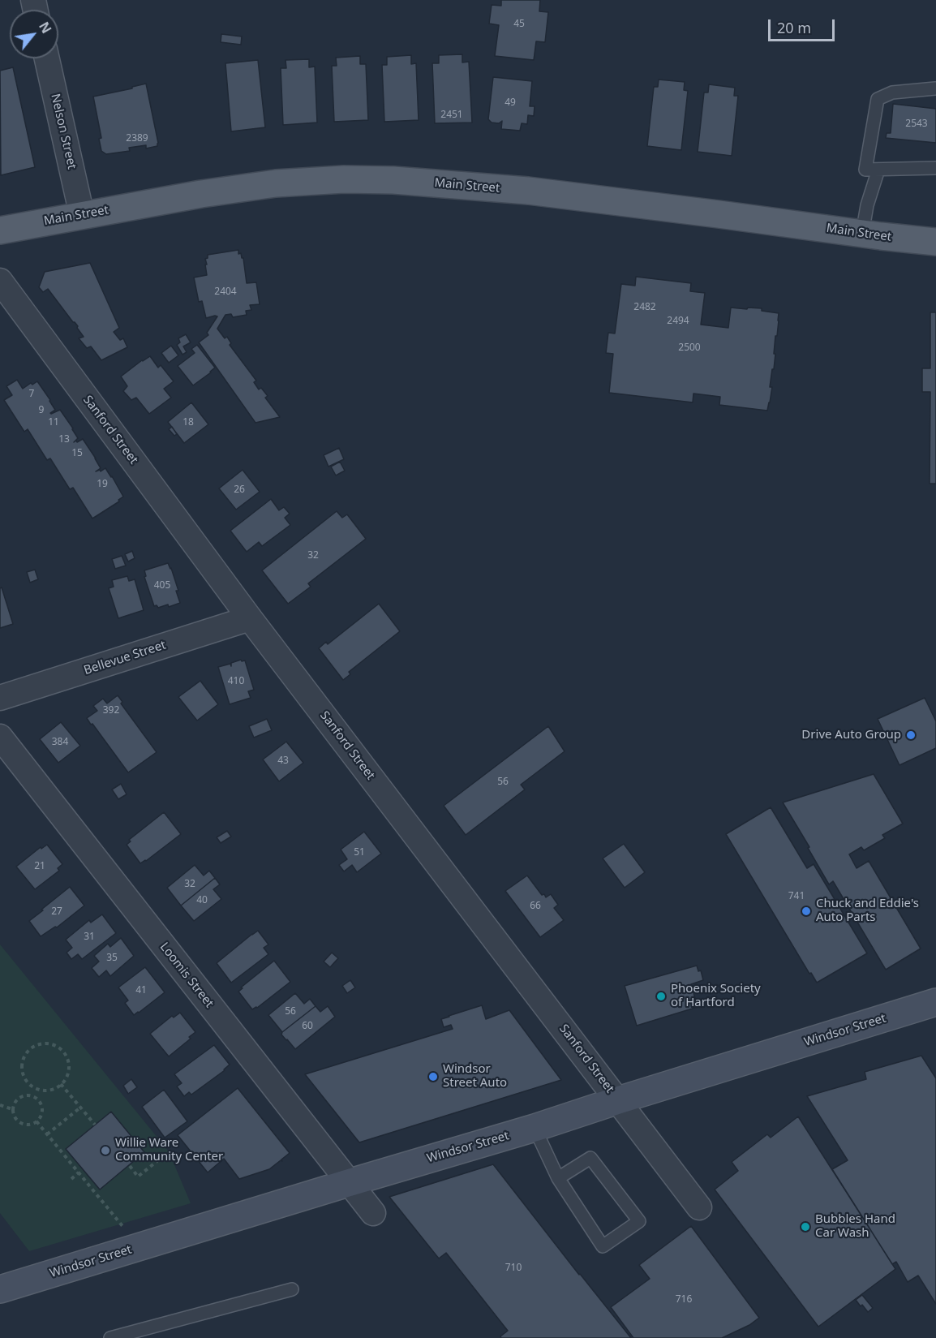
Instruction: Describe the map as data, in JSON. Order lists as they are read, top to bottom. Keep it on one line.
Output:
{"streets":{"main road":["Main Street","Windsor Street"],"street":["Nelson Street","Sanford Street","Bellevue Street","Loomis Street"]},"crossings":[["Nelson Street","Main Street"],["Sanford Street","Bellevue Street"],["Sanford Street","Windsor Street"],["Loomis Street","Windsor Street"]],"places":["Drive Auto Group","Chuck and Eddie's Auto Parts","Phoenix Society of Hartford","Windsor Street Auto","Willie Ware Community Center","Bubbles Hand Car Wash"],"house_numbers":["45","49","2451","2543","2389","2404","2482","2494","2500","7","9","11","18","13","15","19","26","32","405","410","392","384","43","56","51","21","32","741","40","66","27","31","35","41","56","60","710","716"],"scale_bar":"20 m","north":"top right"}
